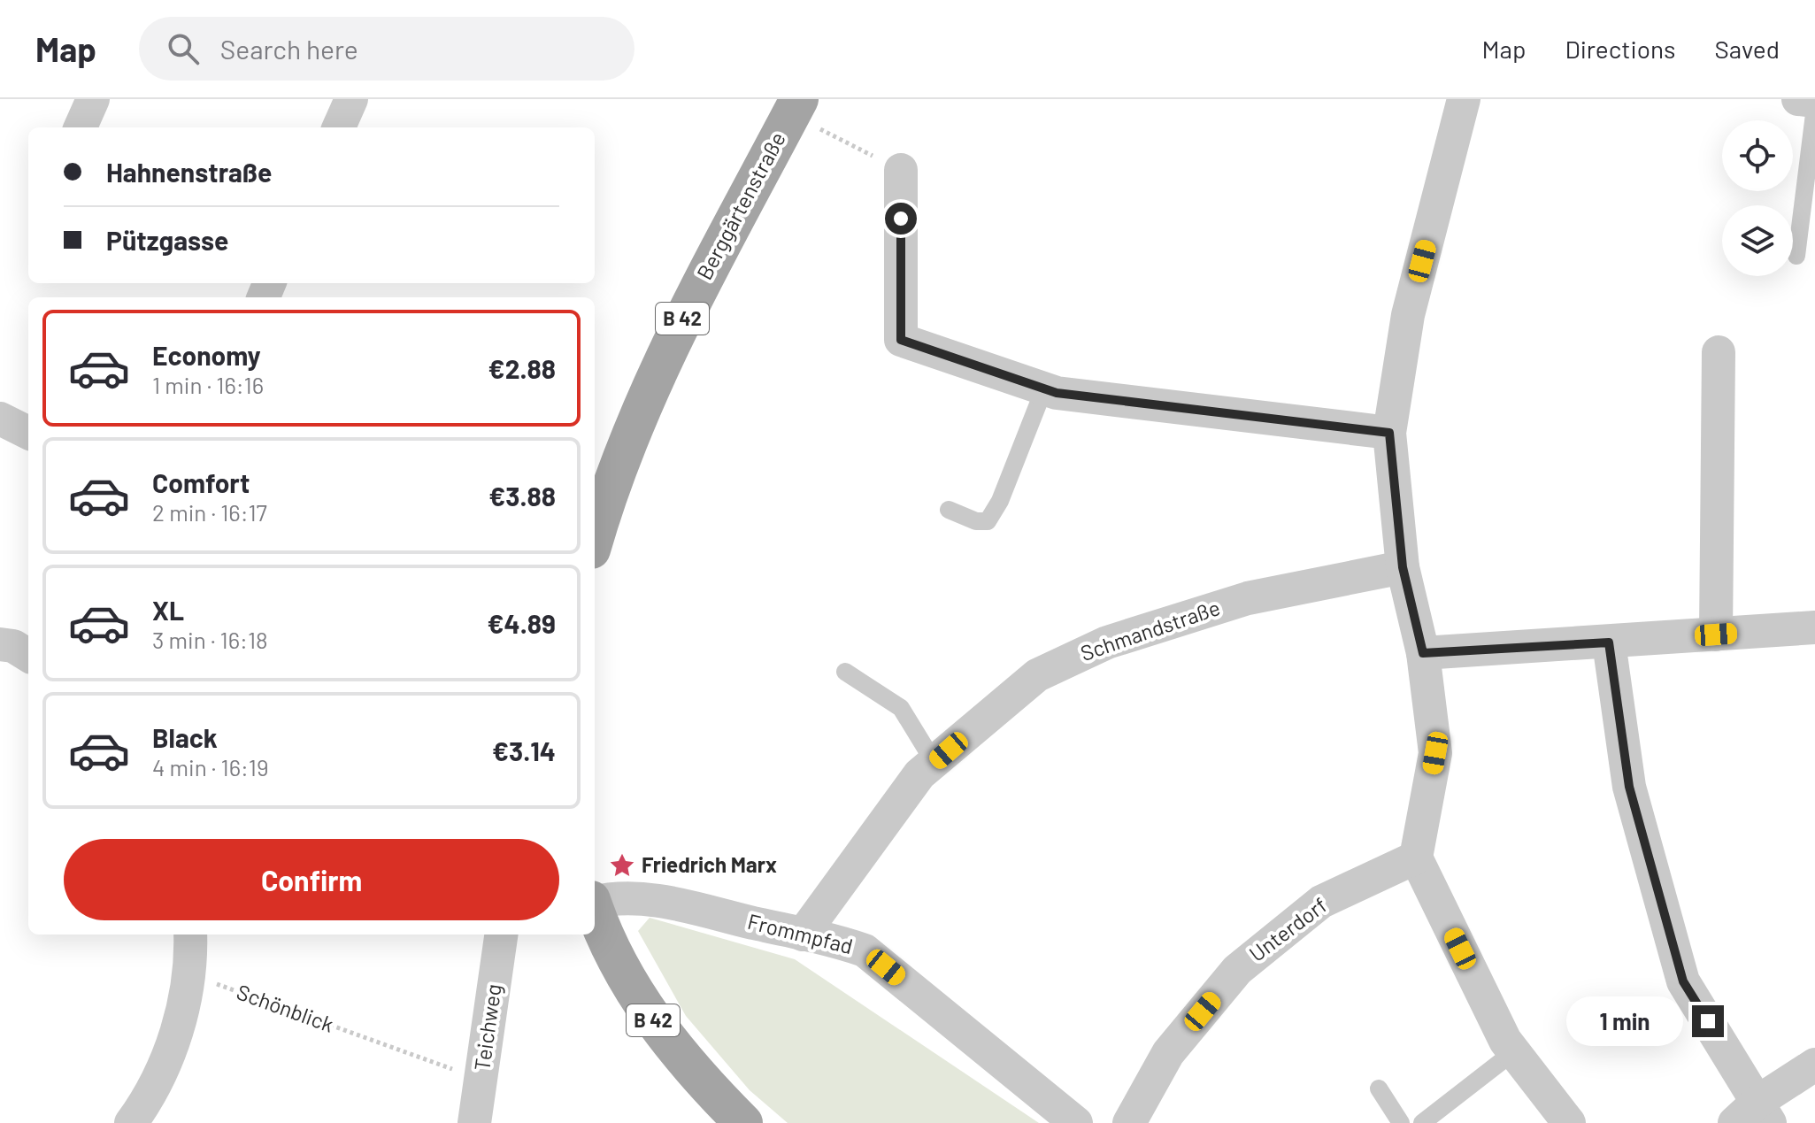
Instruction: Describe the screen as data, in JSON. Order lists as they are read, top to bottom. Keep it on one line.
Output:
{"streets":{"main road":["Berggärtenstraße","B 42"],"street":["Schmandstraße","Unterdorf","Frommpfad","Teichweg"],"path":["Schönblick"]},"crossings":[["Schmandstraße","Frommpfad"]],"places":{"place":["Friedrich Marx"]},"page":{"header":"Map","search":"Search here","nav":["Map","Directions","Saved"],"banner":["Hahnenstraße","Pützgasse"],"list":[{"name":"Economy","note":"1 min · 16:16","value":"€2.88"},{"name":"Comfort","note":"2 min · 16:17","value":"€3.88"},{"name":"XL","note":"3 min · 16:18","value":"€4.89"},{"name":"Black","note":"4 min · 16:19","value":"€3.14"}],"buttons":"Confirm","bubble":"1 min"}}
